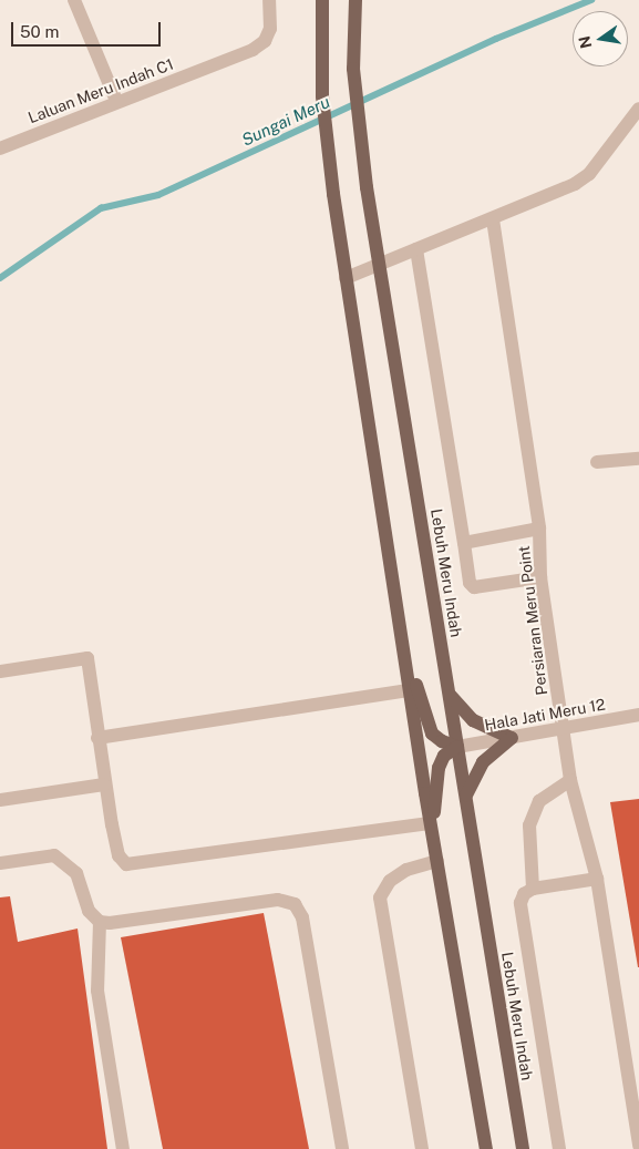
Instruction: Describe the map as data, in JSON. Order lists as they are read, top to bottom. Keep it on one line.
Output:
{"streets":{"main road":["Lebuh Meru Indah"],"street":["Laluan Meru Indah C1","Persiaran Meru Point","Hala Jati Meru 12"]},"crossings":[["Lebuh Meru Indah","Hala Jati Meru 12"],["Persiaran Meru Point","Hala Jati Meru 12"]],"water":["Sungai Meru"],"scale_bar":"50 m","north":"left"}
